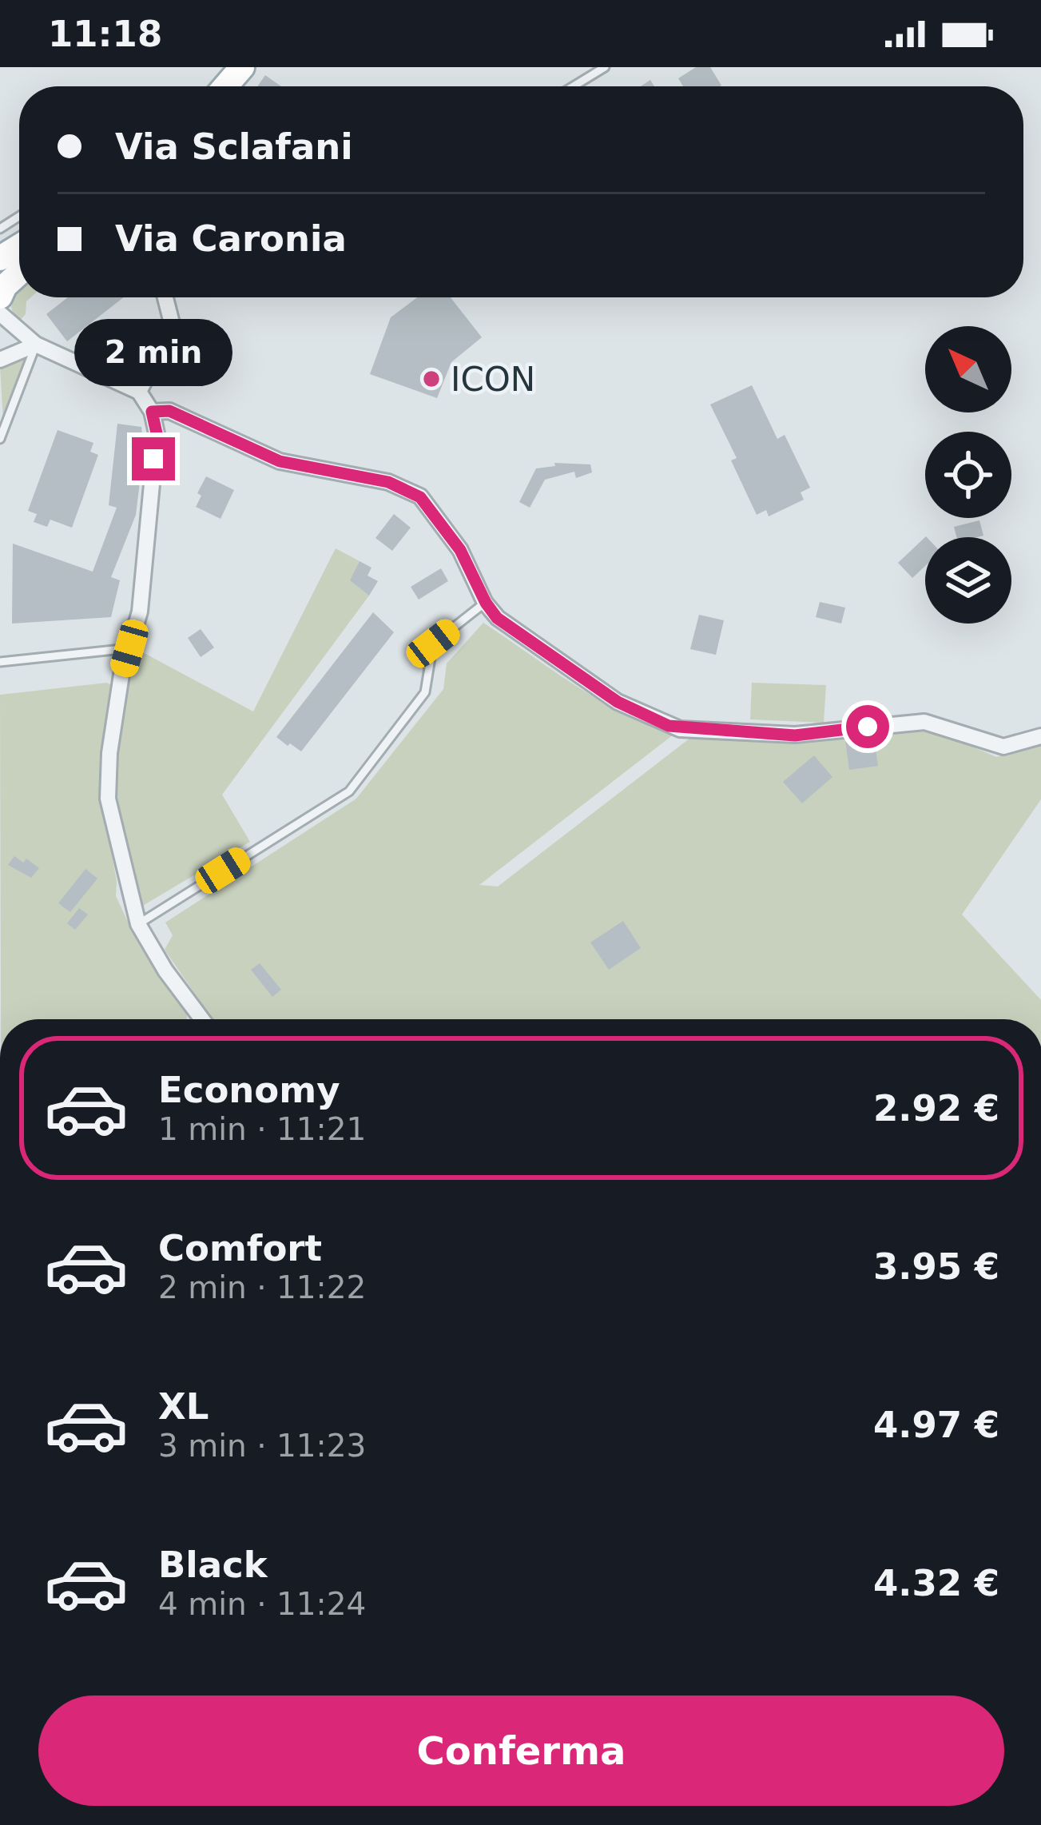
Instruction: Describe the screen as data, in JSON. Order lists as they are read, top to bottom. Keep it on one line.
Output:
{"places":["ICON"],"north":"top left","page":{"status":"11:18","banner":["Via Sclafani","Via Caronia"],"bubble":"2 min","list":[{"name":"Economy","note":"1 min · 11:21","value":"2.92 €"},{"name":"Comfort","note":"2 min · 11:22","value":"3.95 €"},{"name":"XL","note":"3 min · 11:23","value":"4.97 €"},{"name":"Black","note":"4 min · 11:24","value":"4.32 €"}],"buttons":"Conferma"}}
